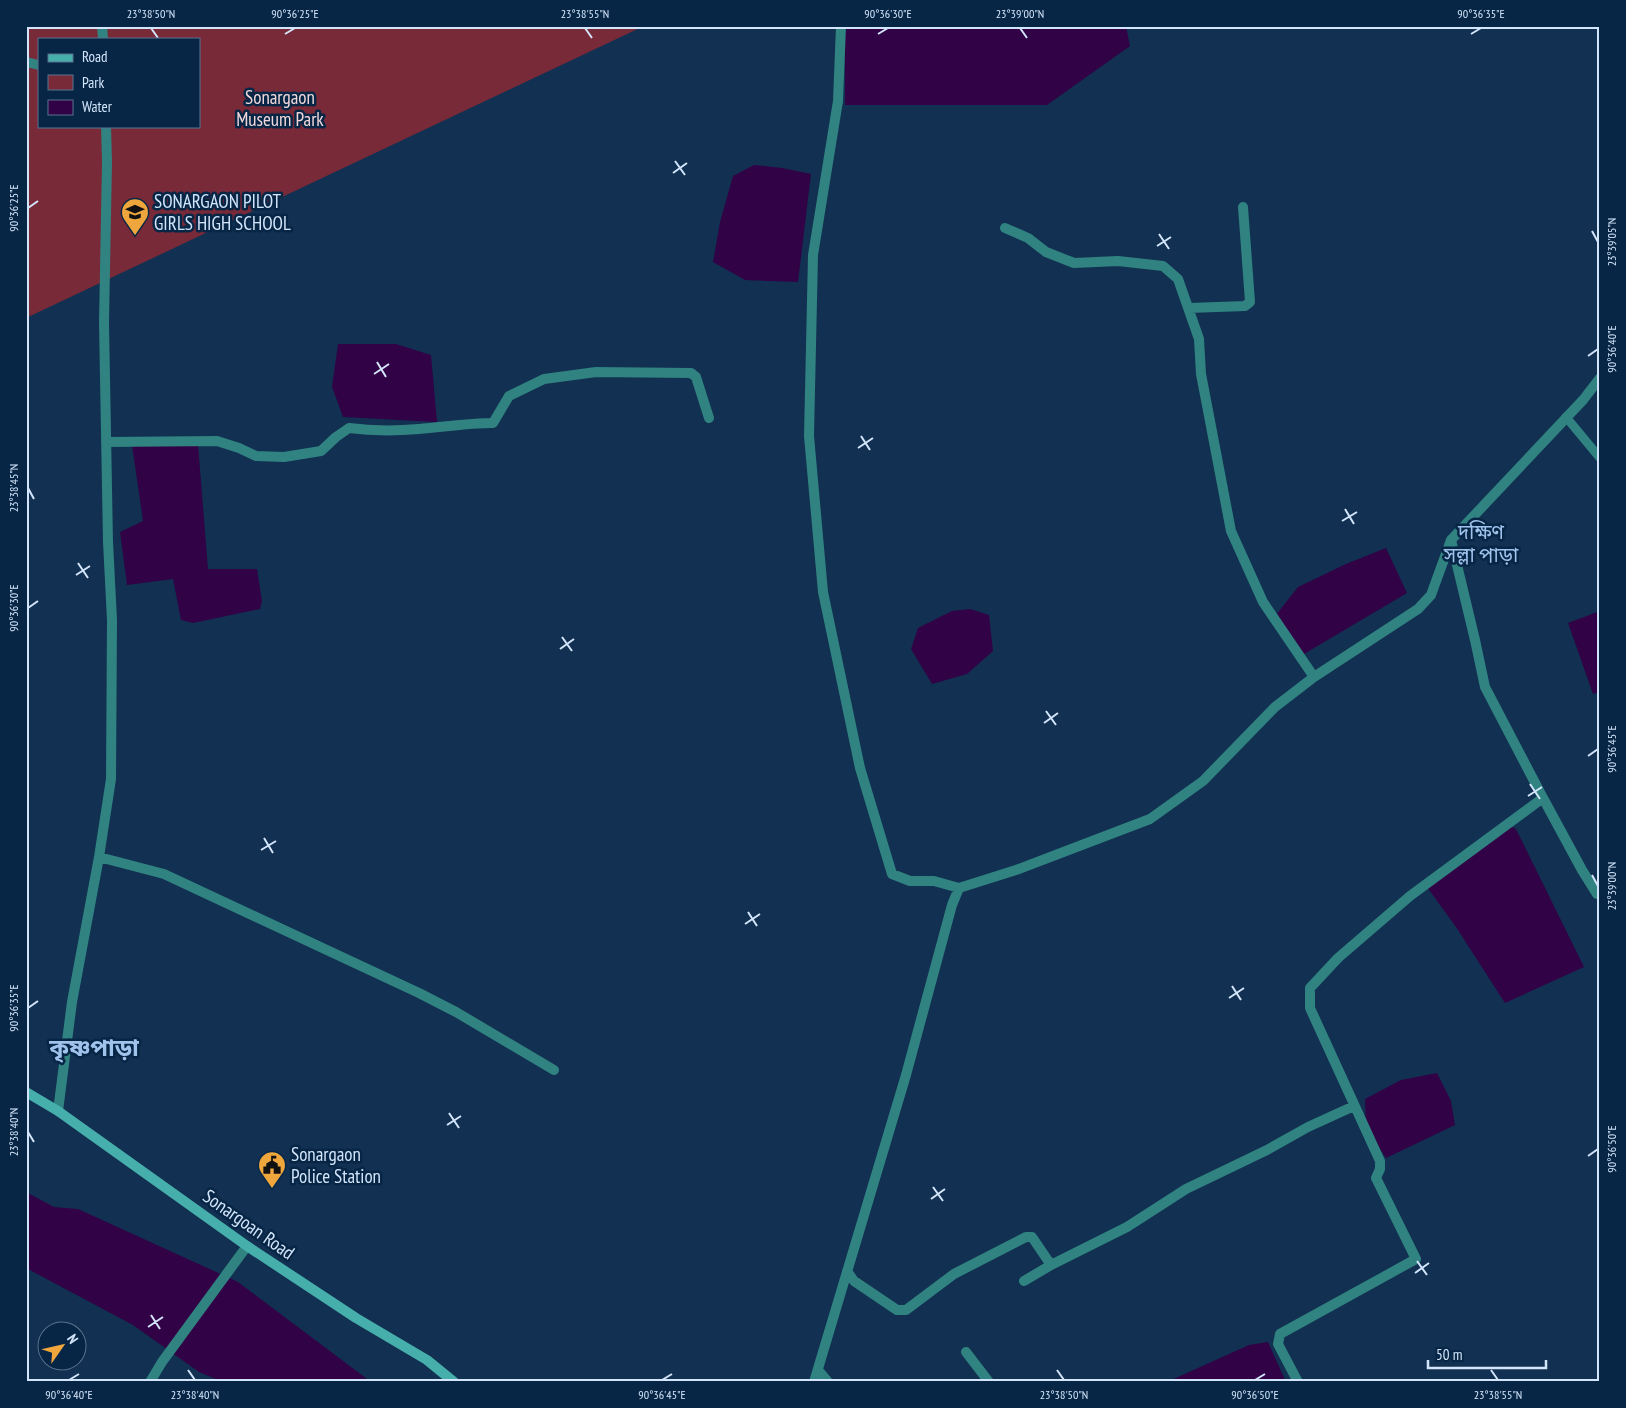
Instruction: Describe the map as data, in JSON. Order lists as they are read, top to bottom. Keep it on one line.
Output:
{"streets":{"main road":["Sonargoan Road"]},"districts":["দক্ষিণ সল্লা পাড়া","কৃষ্ণপাড়া"],"parks":["Sonargaon Museum Park"],"places":{"school or university":["SONARGAON PILOT GIRLS HIGH SCHOOL"],"public building":["Sonargaon Police Station"]},"legend":["Road","Park","Water"],"scale_bar":"50 m","north":"top right","coordinates":["23°38'50\"N","90°36'25\"E","23°38'55\"N","90°36'30\"E","23°39'00\"N","90°36'35\"E","23°39'05\"N","90°36'40\"E","23°38'45\"N","90°36'45\"E","23°38'40\"N","90°36'50\"E"]}
